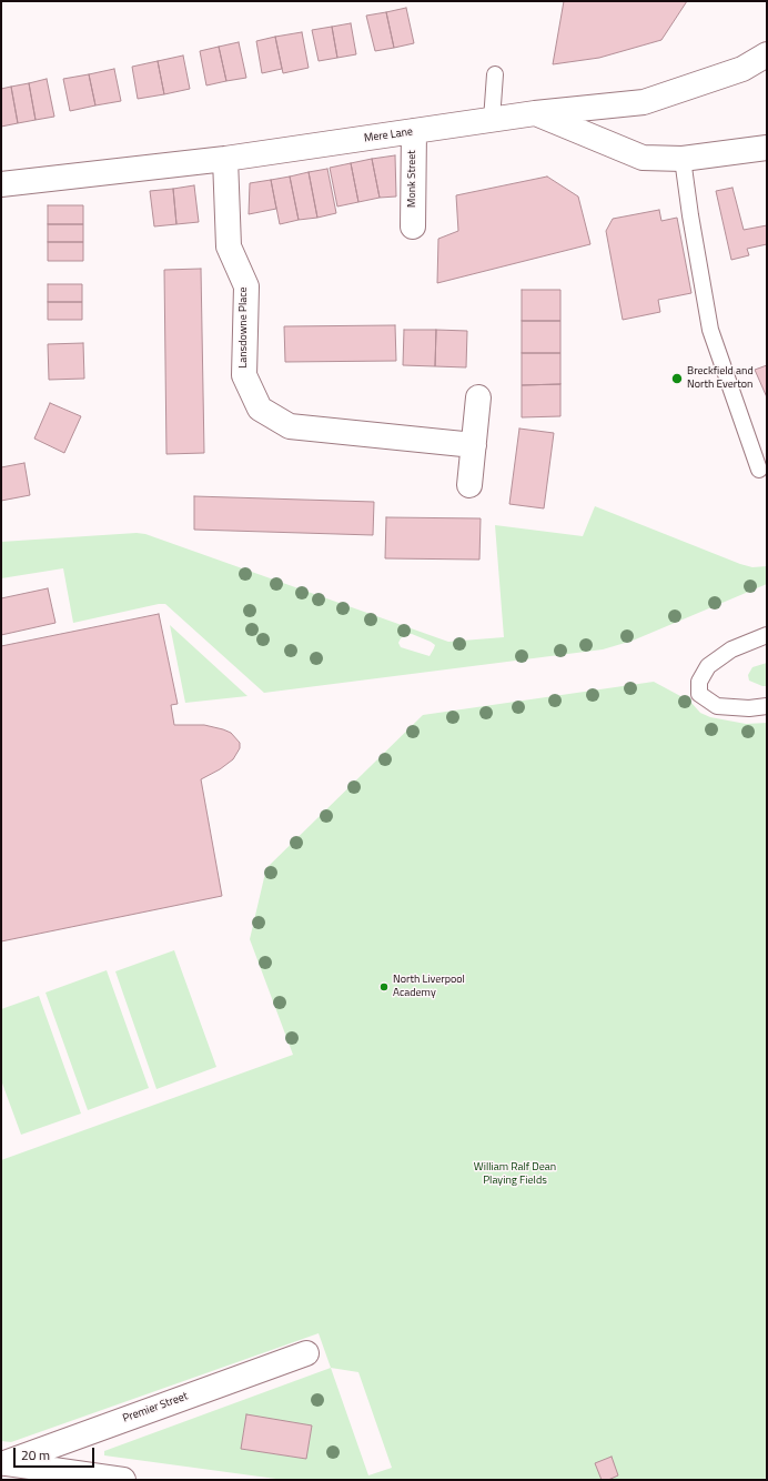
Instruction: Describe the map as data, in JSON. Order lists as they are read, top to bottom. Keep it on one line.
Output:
{"streets":{"street":["Mere Lane","Monk Street","Lansdowne Place","Premier Street"]},"crossings":[["Mere Lane","Monk Street"],["Mere Lane","Lansdowne Place"]],"parks":["William Ralf Dean Playing Fields"],"places":["Breckfield and North Everton","North Liverpool Academy"],"scale_bar":"20 m"}
